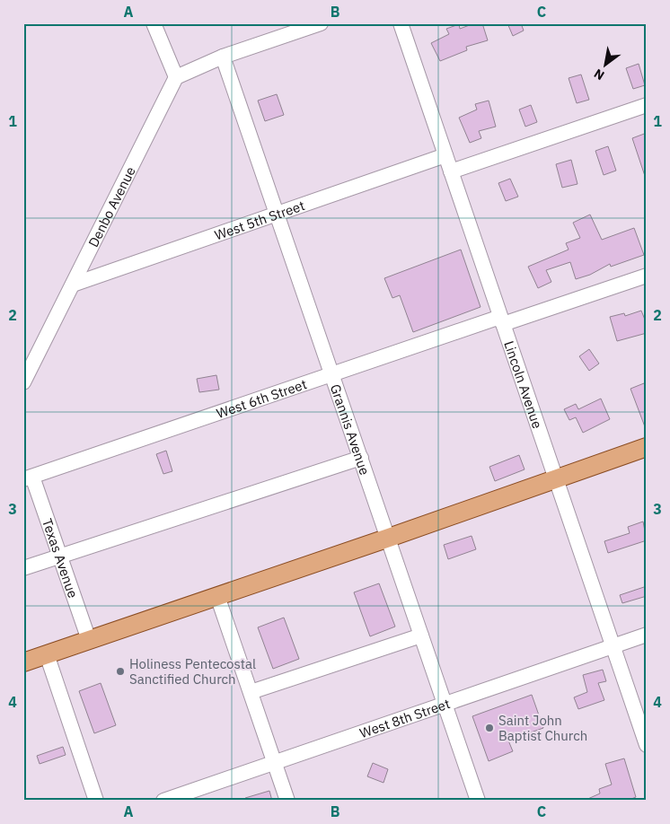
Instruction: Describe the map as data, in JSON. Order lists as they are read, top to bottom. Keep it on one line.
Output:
{"streets":{"street":["Denbo Avenue","West 5th Street","Lincoln Avenue","West 6th Street","Grannis Avenue","Texas Avenue","West 8th Street"]},"crossings":[["Denbo Avenue","West 5th Street"],["West 5th Street","Lincoln Avenue"],["West 5th Street","Grannis Avenue"],["Lincoln Avenue","West 6th Street"],["Lincoln Avenue","West 8th Street"],["West 6th Street","Grannis Avenue"],["West 6th Street","Texas Avenue"],["Grannis Avenue","West 8th Street"]],"places":["Holiness Pentecostal Sanctified Church","Saint John Baptist Church"],"north":"bottom left","grid":{"columns":["A","B","C"],"rows":["1","2","3","4"]}}
